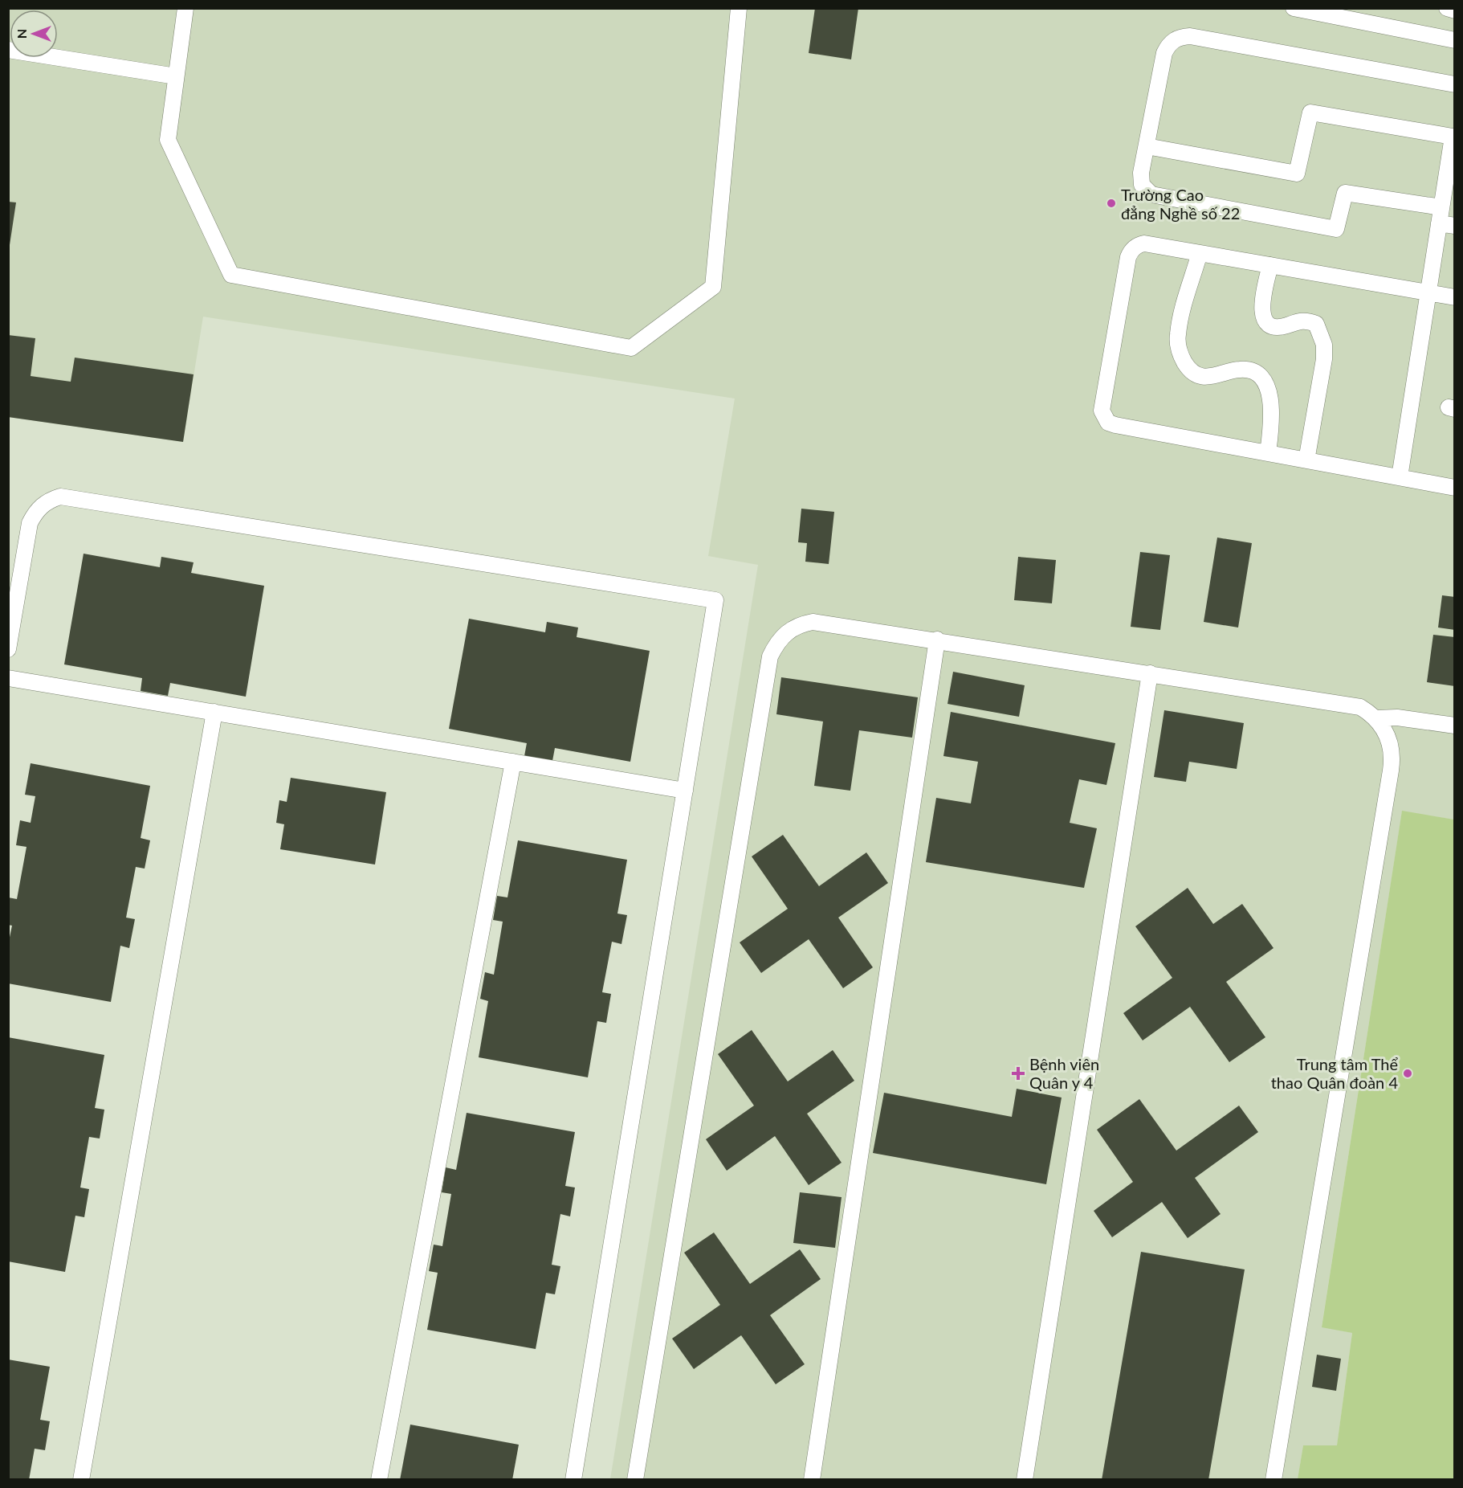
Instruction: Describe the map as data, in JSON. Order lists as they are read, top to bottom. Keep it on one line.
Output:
{"places":{"other":["Trường Cao đẳng Nghề số 22","Trung tâm Thể thao Quân đoàn 4"],"health":["Bệnh viên Quân y 4"]},"north":"left"}
